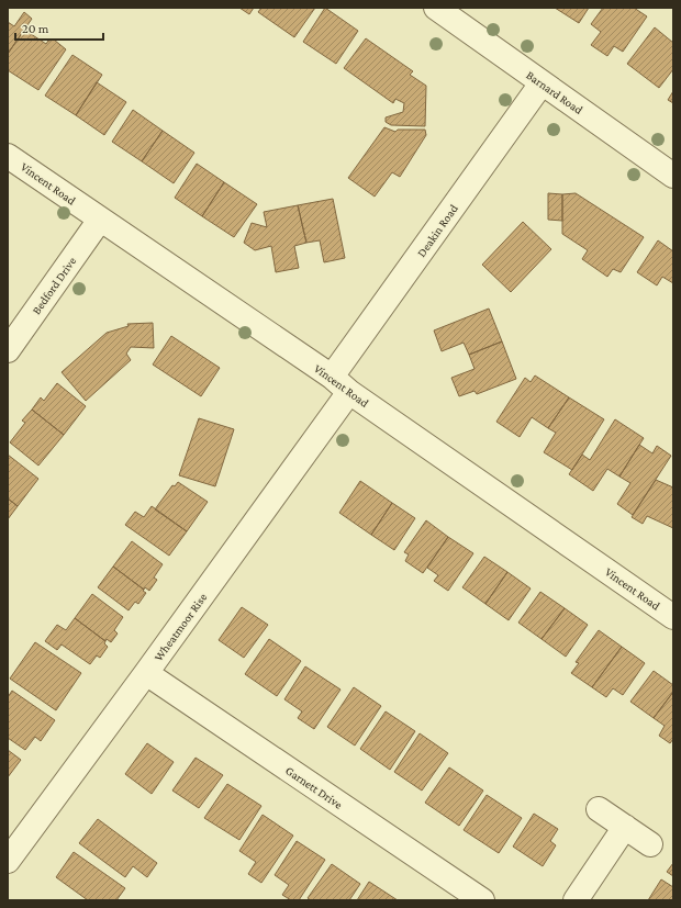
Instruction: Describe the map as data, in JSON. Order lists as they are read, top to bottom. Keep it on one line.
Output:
{"streets":{"street":["Barnard Road","Vincent Road","Deakin Road","Bedford Drive","Wheatmoor Rise","Garnett Drive"]},"crossings":[["Barnard Road","Deakin Road"],["Vincent Road","Deakin Road"],["Vincent Road","Bedford Drive"],["Vincent Road","Wheatmoor Rise"],["Deakin Road","Wheatmoor Rise"],["Wheatmoor Rise","Garnett Drive"]],"scale_bar":"20 m"}
